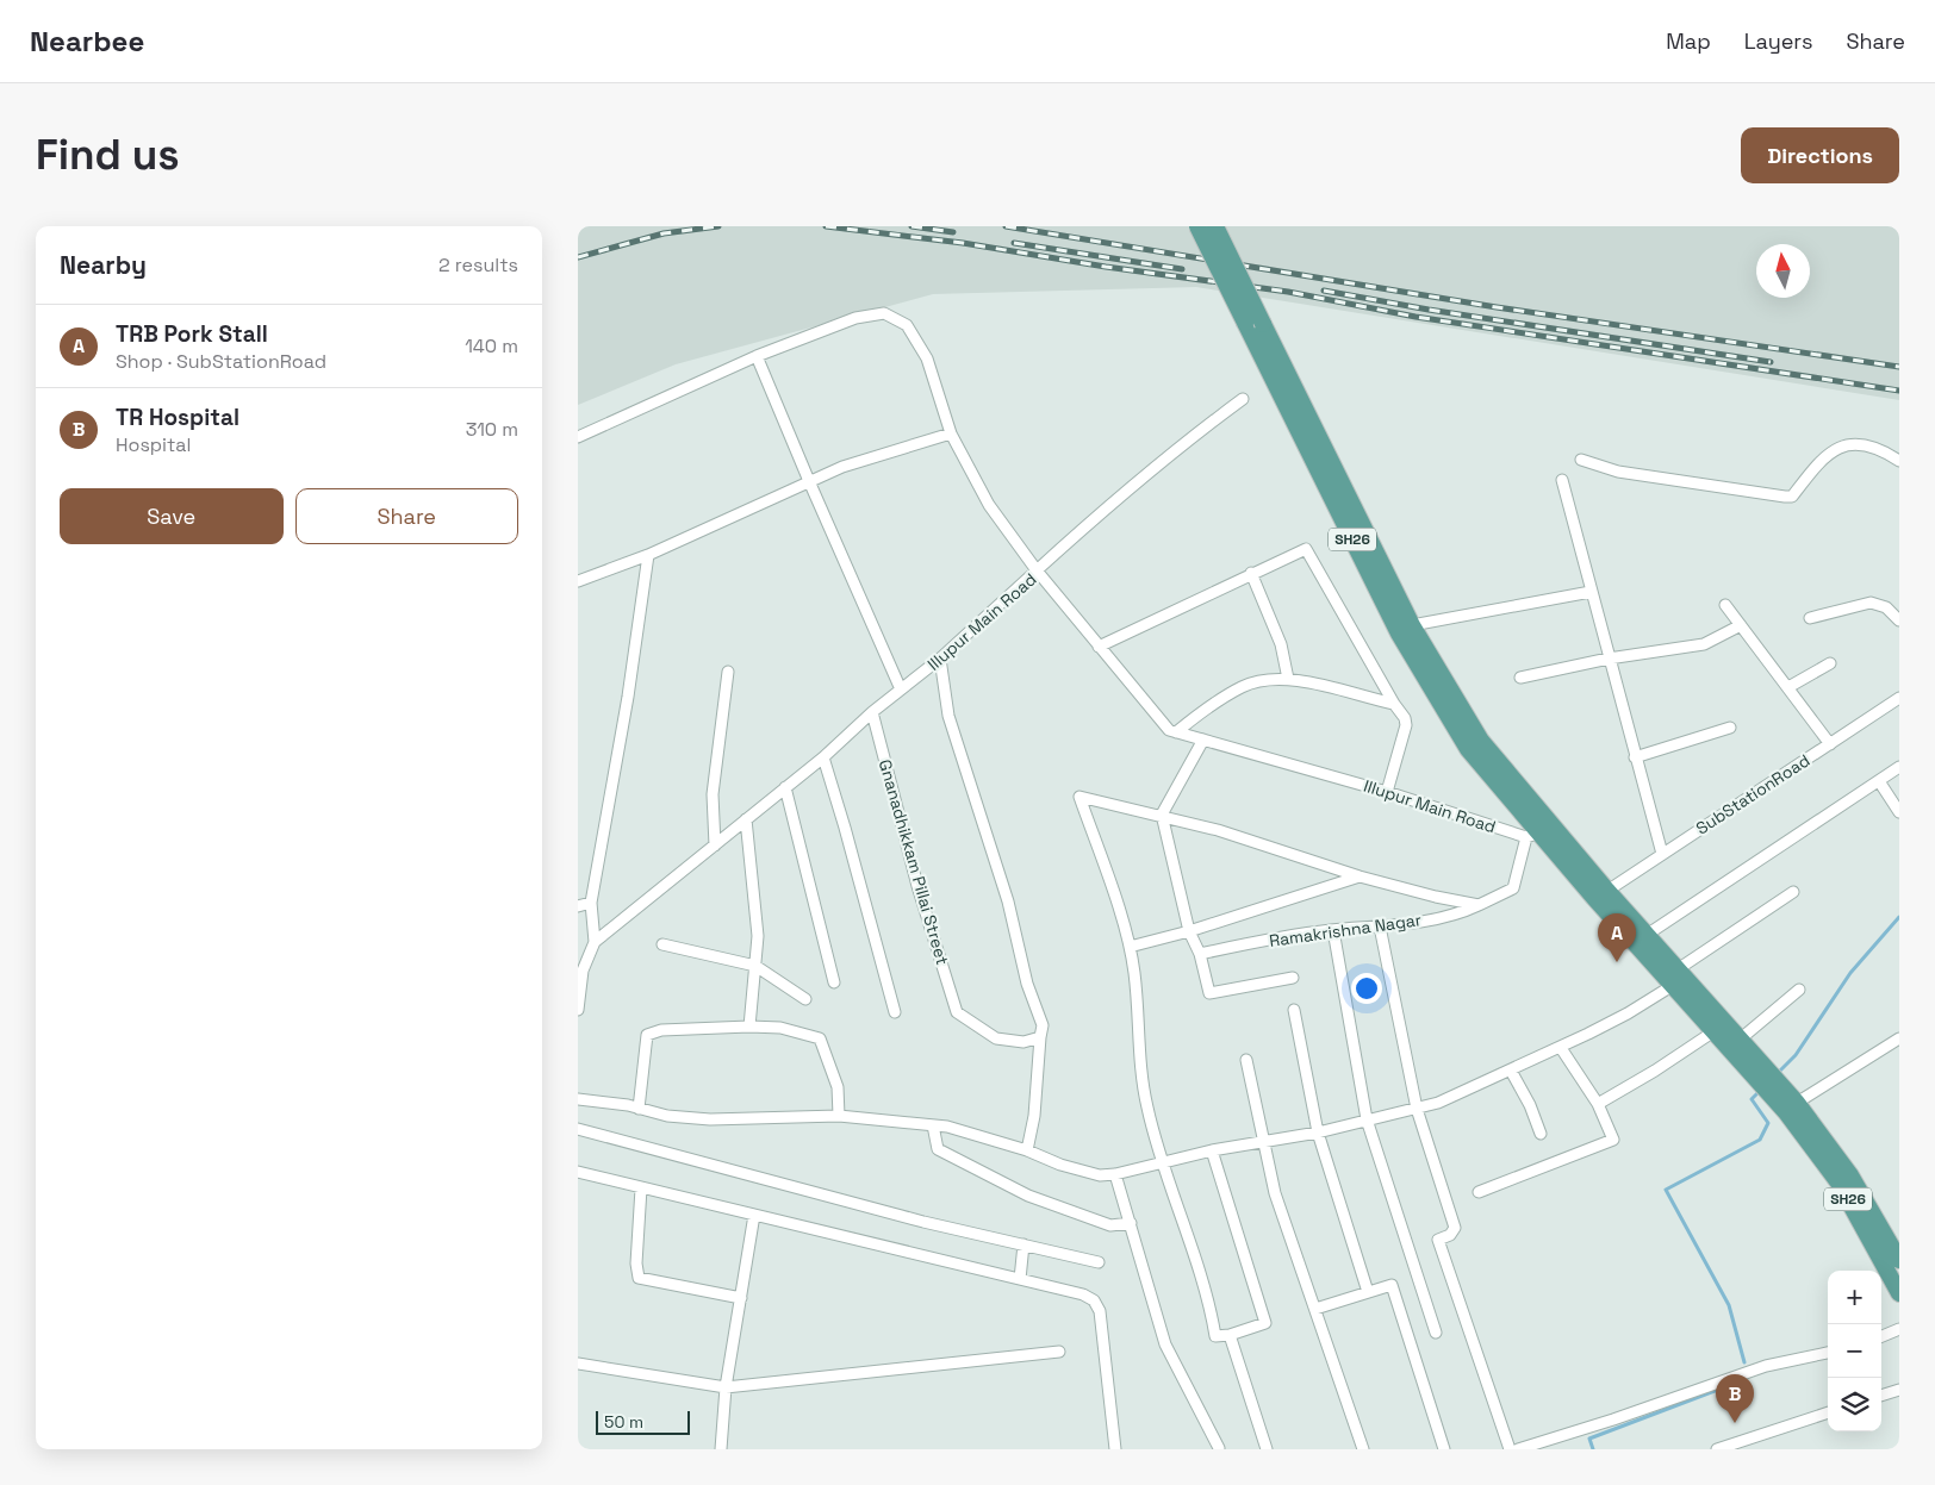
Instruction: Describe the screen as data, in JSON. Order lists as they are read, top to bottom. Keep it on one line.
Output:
{"streets":{"main road":["SH26"],"street":["Illupur Main Road","SubStationRoad","Gnanadhikkam Pillai Street","Ramakrishna Nagar"]},"crossings":[["SH26","Illupur Main Road"],["SH26","SubStationRoad"],["SH26","Ramakrishna Nagar"],["Illupur Main Road","Gnanadhikkam Pillai Street"],["Illupur Main Road","Ramakrishna Nagar"]],"scale_bar":"50 m","north":"top","page":{"header":"Nearbee","nav":["Map","Layers","Share"],"buttons":["Directions",["Save","Share"]],"title":"Find us","heading":["Nearby","2 results"],"list":[{"mark":"A","name":"TRB Pork Stall","note":"Shop · SubStationRoad","value":"140 m"},{"mark":"B","name":"TR Hospital","note":"Hospital","value":"310 m"}],"pins":["A","B"],"map_buttons":["+","−"],"scale":"50 m"}}
